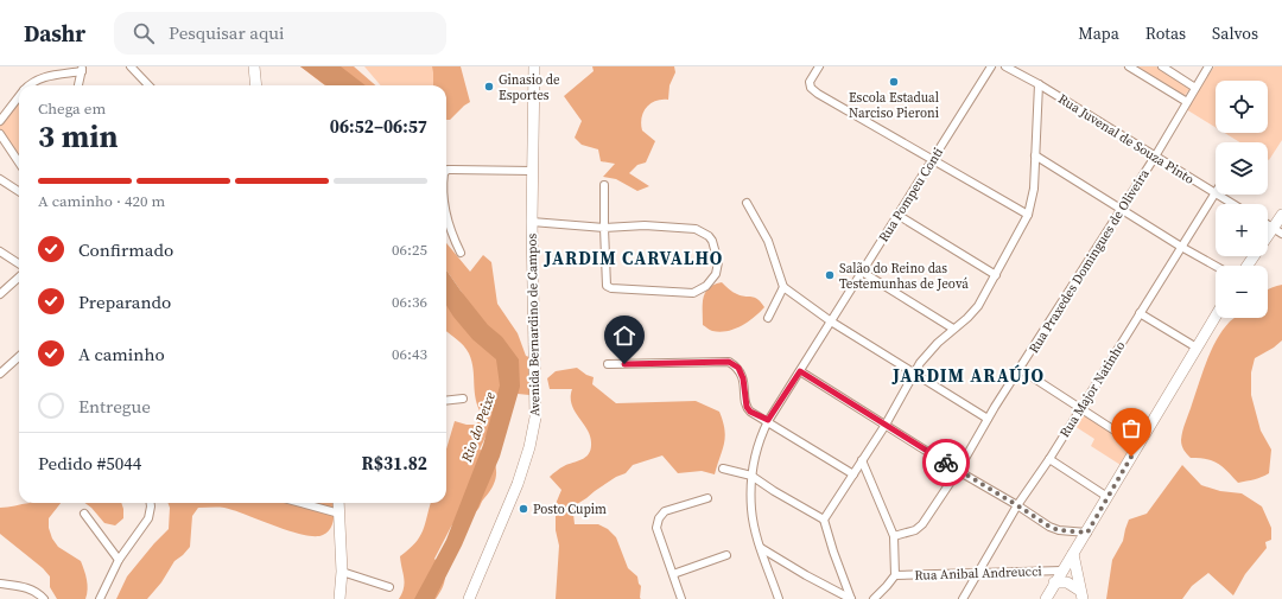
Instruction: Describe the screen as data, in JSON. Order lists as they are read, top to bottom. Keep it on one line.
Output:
{"streets":{"street":["Rua Juvenal de Souza Pinto","Rua Pompeu Conti","Rua Praxedes Domingues de Oliveira","Avenida Bernardino de Campos","Rua Major Natinho","Rua Anibal Andreucci"]},"crossings":[["Rua Juvenal de Souza Pinto","Rua Praxedes Domingues de Oliveira"],["Rua Juvenal de Souza Pinto","Rua Major Natinho"],["Rua Major Natinho","Rua Anibal Andreucci"]],"districts":["JARDIM CARVALHO","JARDIM ARAÚJO"],"water":["Rio do Peixe"],"places":["Escola Estadual Narciso Pieroni","Ginasio de Esportes","Salão do Reino das Testemunhas de Jeová","Posto Cupim"],"page":{"header":"Dashr","search":"Pesquisar aqui","nav":["Mapa","Rotas","Salvos"],"map_buttons":["+","−"],"heading":["3 min","Chega em","06:52–06:57"],"panel":["Pedido #5044","R$31.82"],"bar":"A caminho · 420 m","list":[["Confirmado","06:25"],["Preparando","06:36"],["A caminho","06:43"],"Entregue"]}}
